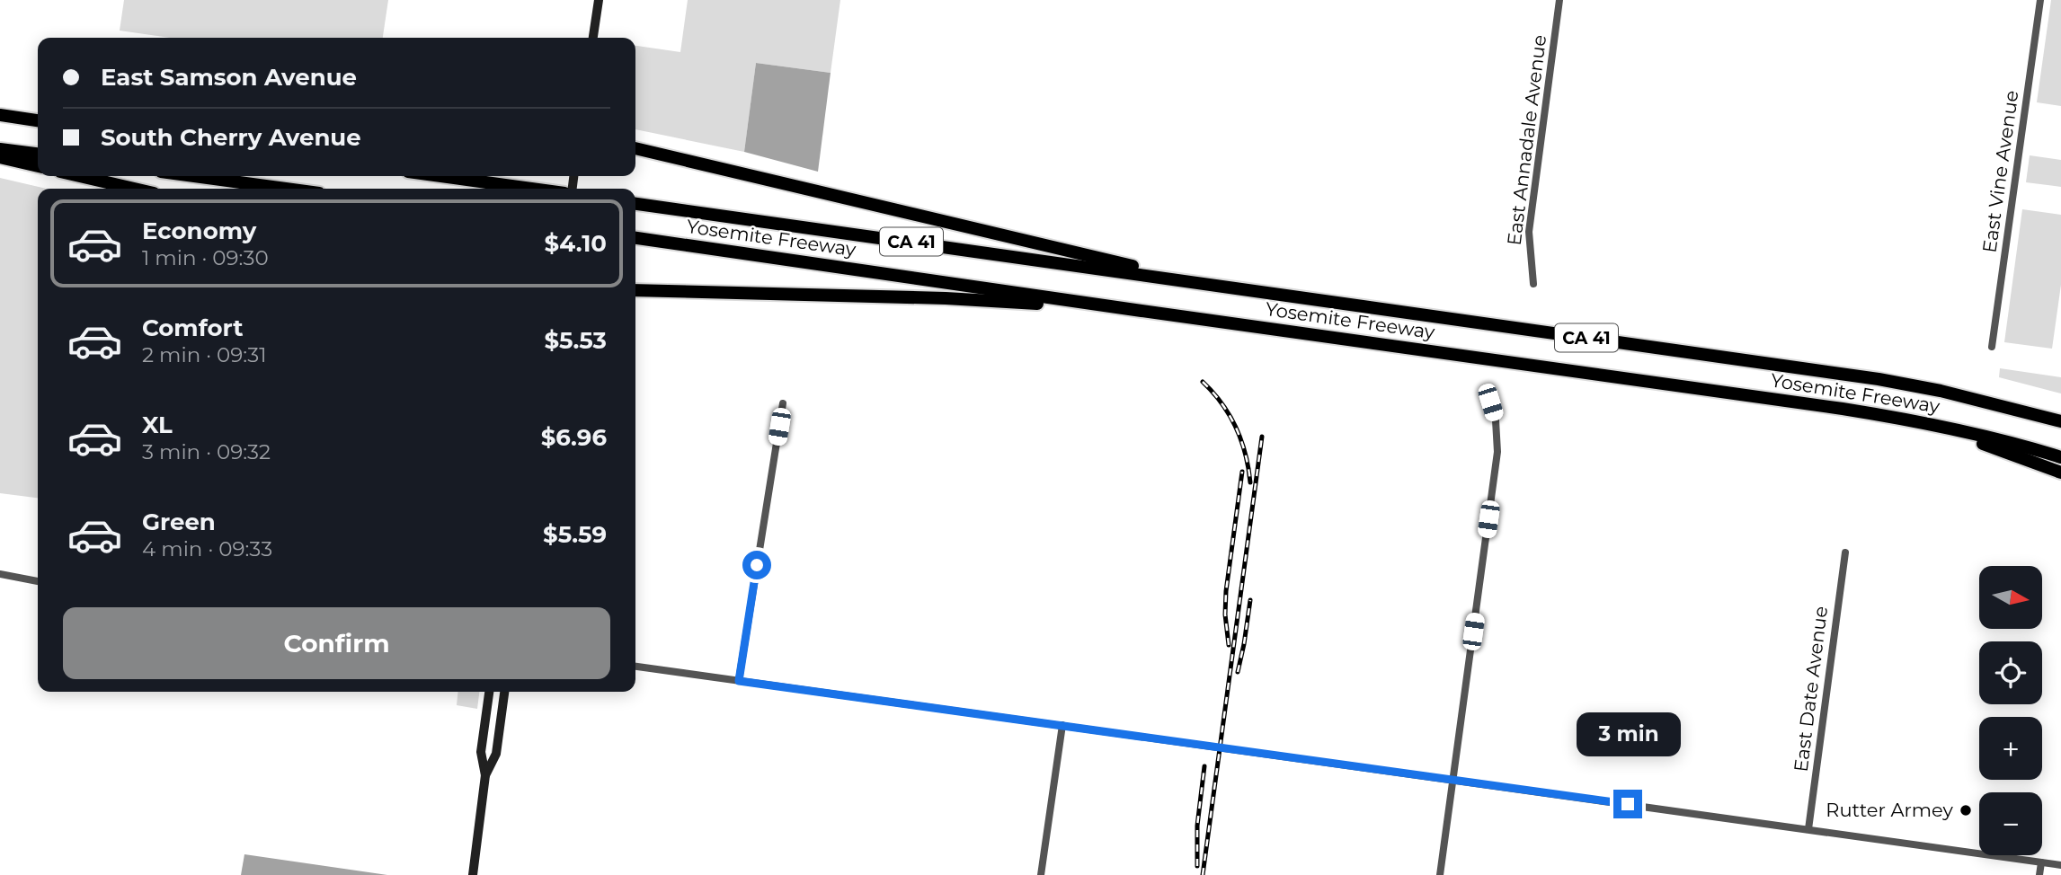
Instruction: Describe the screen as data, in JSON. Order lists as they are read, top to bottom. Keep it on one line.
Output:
{"streets":{"highway":["Yosemite Freeway","CA 41"],"street":["East Annadale Avenue","East Vine Avenue","East Date Avenue"]},"places":["Rutter Armey"],"north":"right","page":{"banner":["East Samson Avenue","South Cherry Avenue"],"list":[{"name":"Economy","note":"1 min · 09:30","value":"$4.10"},{"name":"Comfort","note":"2 min · 09:31","value":"$5.53"},{"name":"XL","note":"3 min · 09:32","value":"$6.96"},{"name":"Green","note":"4 min · 09:33","value":"$5.59"}],"map_buttons":["+","−"],"buttons":"Confirm","bubble":"3 min"}}
